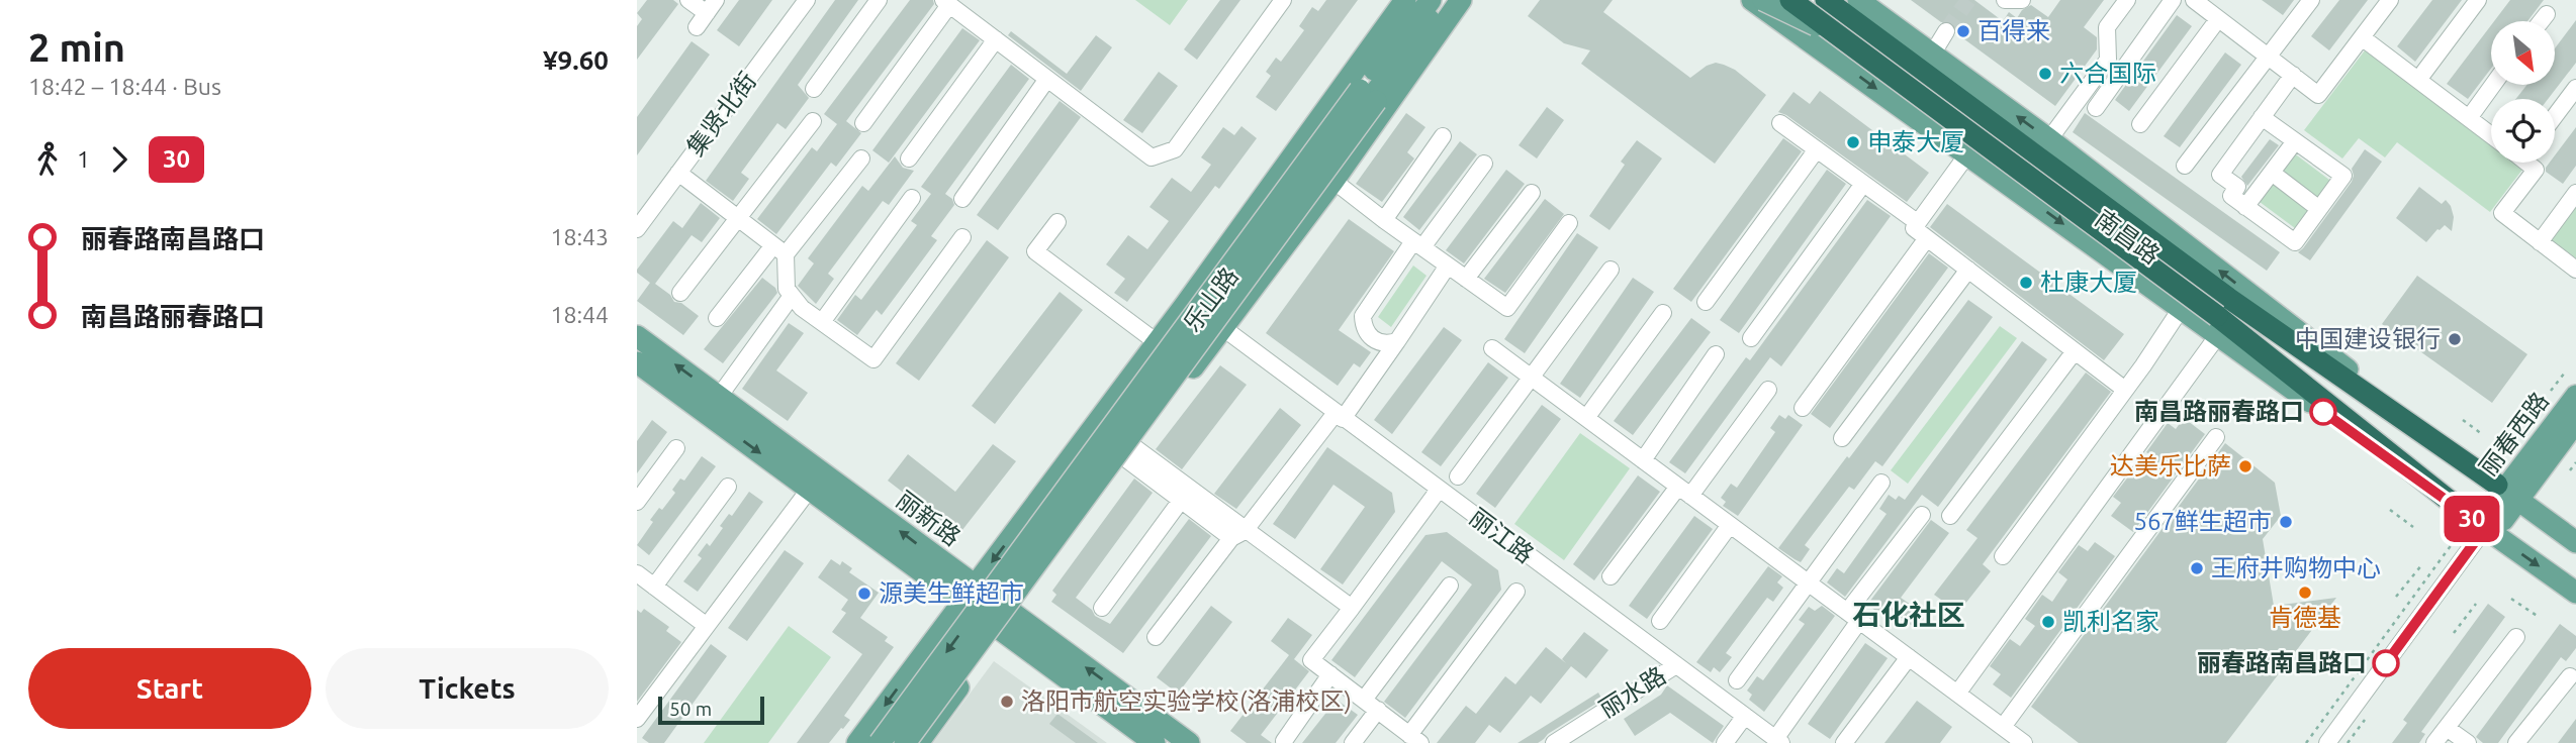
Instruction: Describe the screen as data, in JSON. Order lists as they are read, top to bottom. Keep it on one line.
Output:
{"streets":{"highway":["南昌路"],"main road":["乐山路","丽春西路","丽新路"],"street":["集贤北街","丽江路","丽水路"]},"crossings":[["南昌路","丽春西路"],["乐山路","丽新路"],["乐山路","丽江路"],["丽江路","丽水路"]],"districts":["石化社区"],"places":["百得来","六合国际","申泰大厦","杜康大厦","中国建设银行","南昌路丽春路口","达美乐比萨","567鲜生超市","王府井购物中心","肯德基","源美生鲜超市","凯利名家","丽春路南昌路口","洛阳市航空实验学校(洛浦校区)"],"lines":["bus line 30"],"scale_bar":"50 m","north":"bottom right","page":{"heading":["2 min","18:42 – 18:44 · Bus","¥9.60"],"on_map":"30","legs":["1","30"],"list":[{"name":"丽春路南昌路口","value":"18:43"},{"name":"南昌路丽春路口","value":"18:44"}],"buttons":["Start","Tickets"],"scale":"50 m"}}
